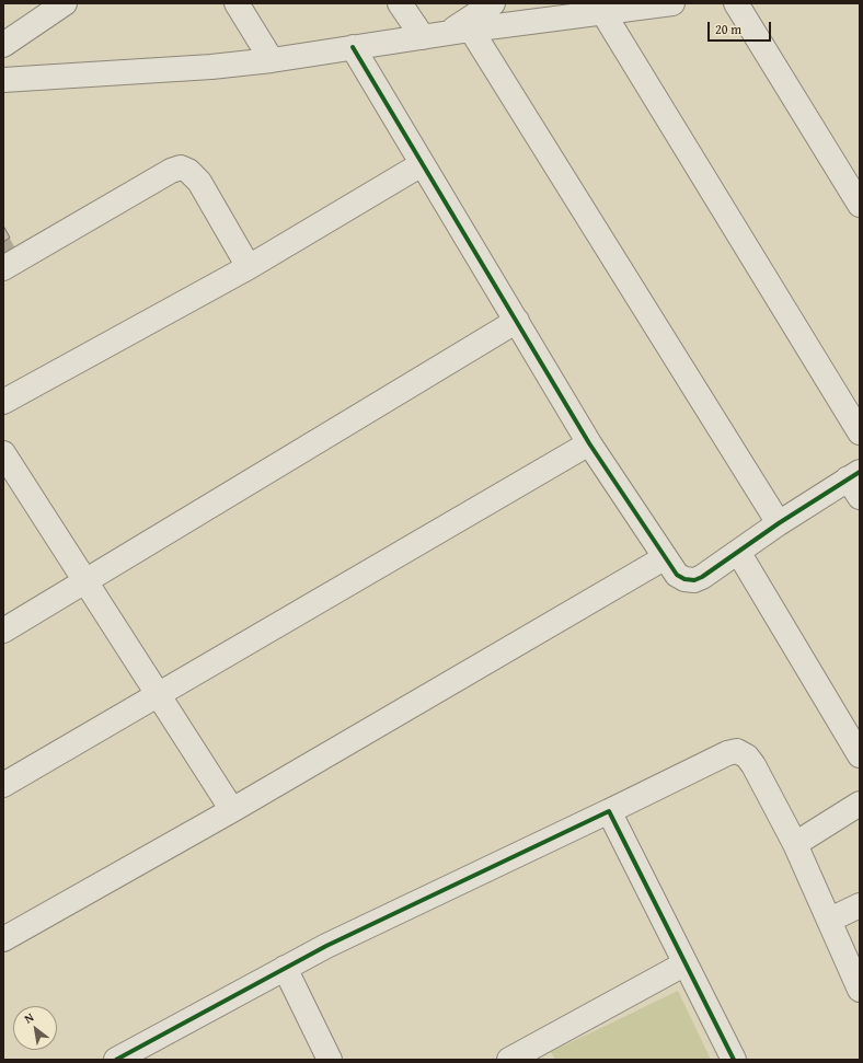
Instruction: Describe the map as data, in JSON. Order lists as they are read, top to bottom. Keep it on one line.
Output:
{"scale_bar":"20 m","north":"top left"}
